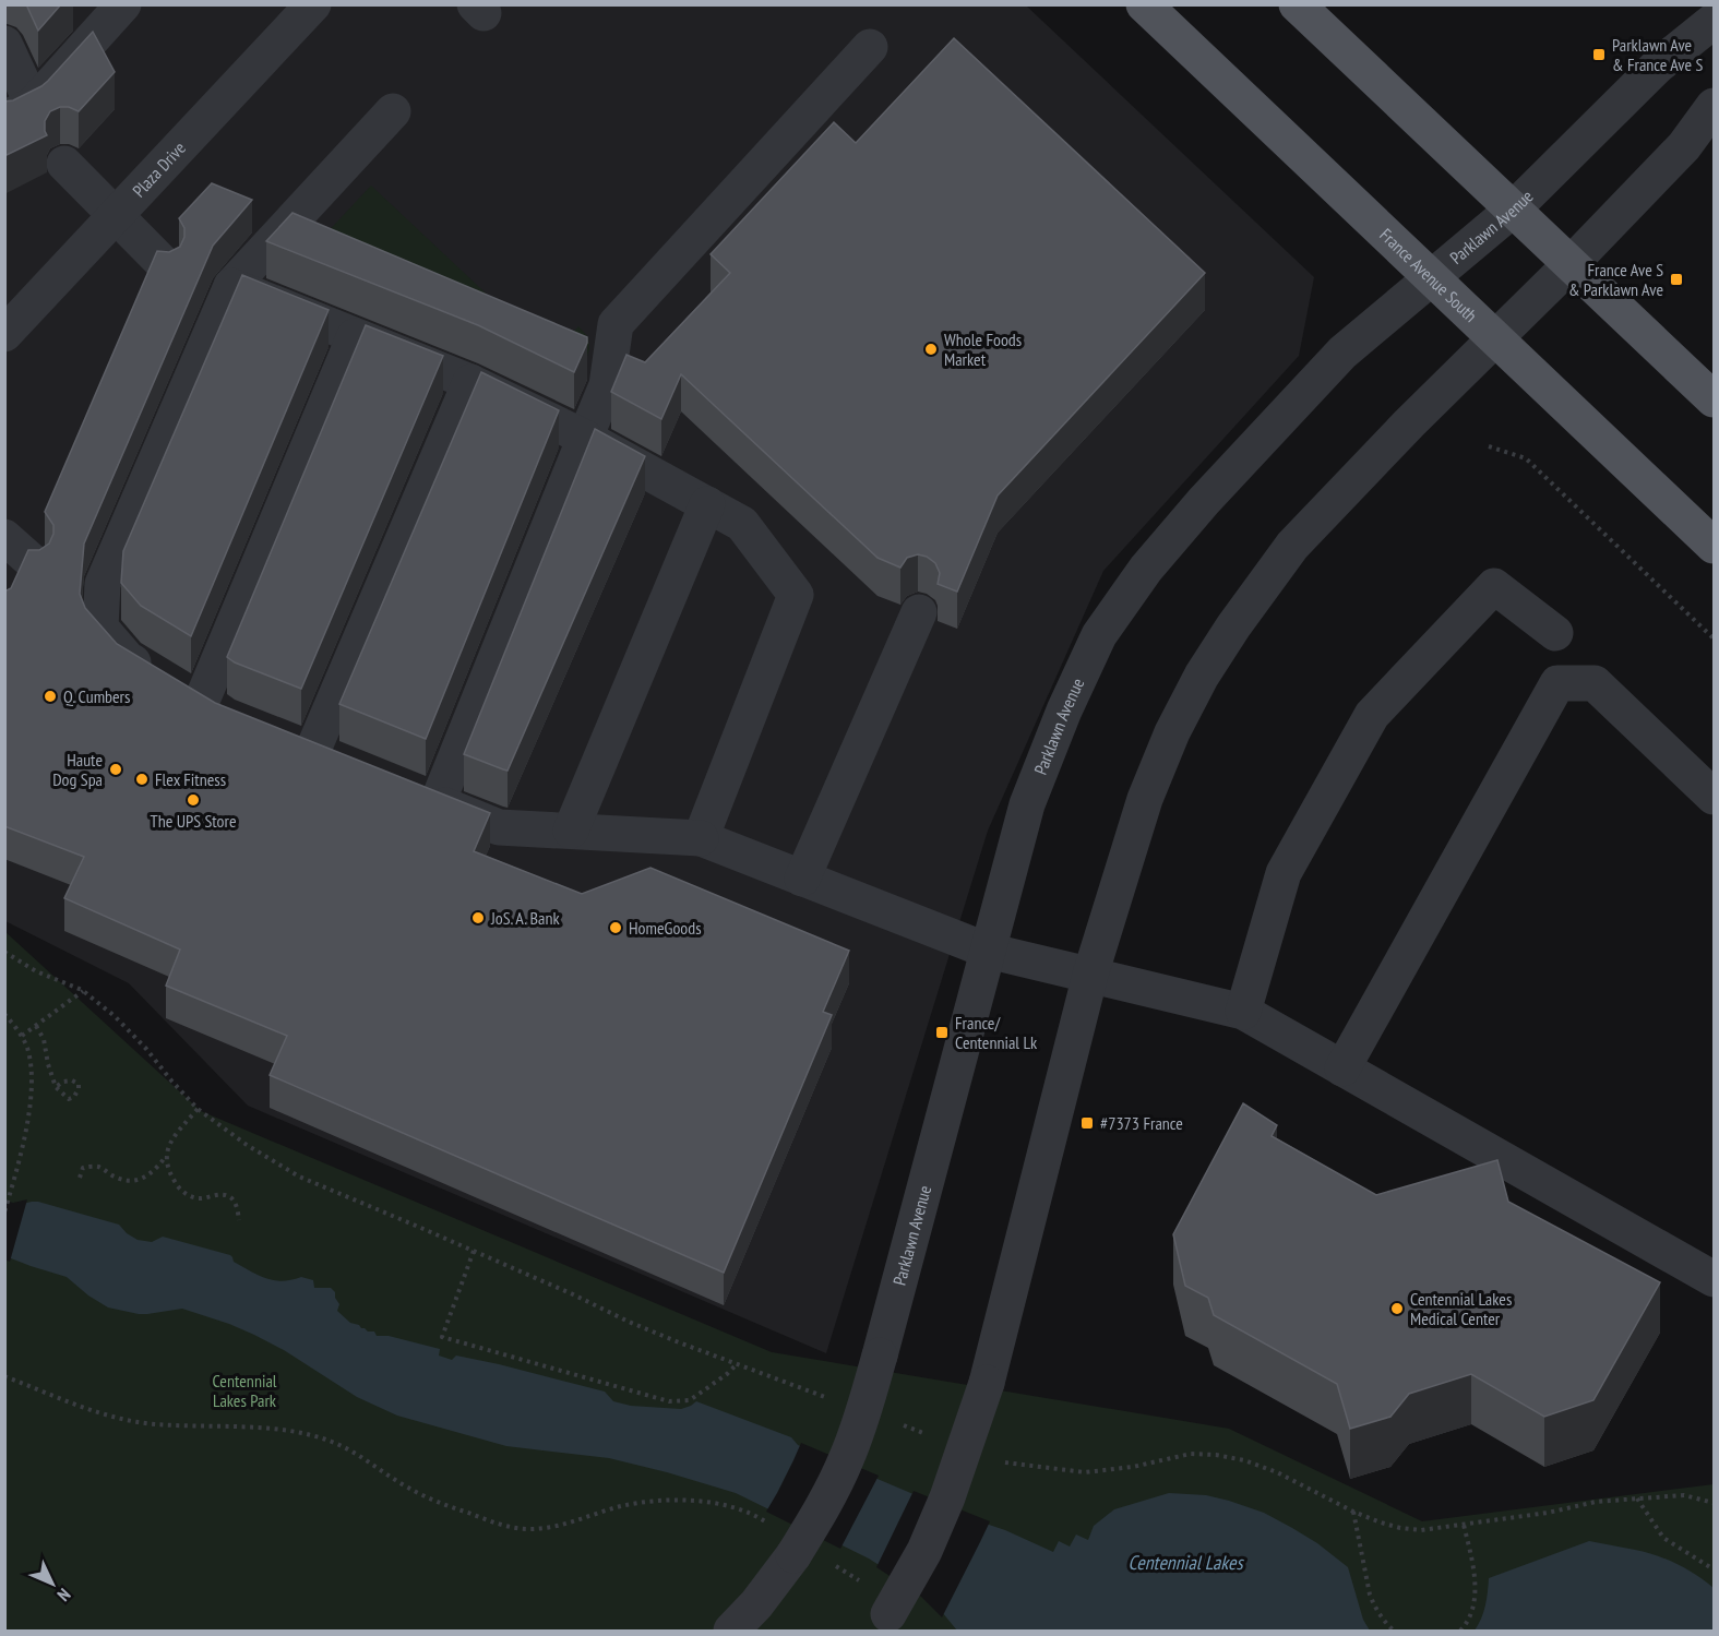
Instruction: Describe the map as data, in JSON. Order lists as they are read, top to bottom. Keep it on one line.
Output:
{"streets":{"main road":["France Avenue South"],"street":["Plaza Drive","Parklawn Avenue"]},"crossings":[["Parklawn Avenue","France Avenue South"]],"water":["Centennial Lakes"],"parks":["Centennial Lakes Park"],"places":{"transit":["Parklawn Ave & France Ave S","France Ave S & Parklawn Ave","France/ Centennial Lk","#7373 France"],"other":["Whole Foods Market","Q. Cumbers","Haute Dog Spa","Flex Fitness","The UPS Store","JoS. A. Bank","HomeGoods","Centennial Lakes Medical Center"]},"north":"bottom right"}
